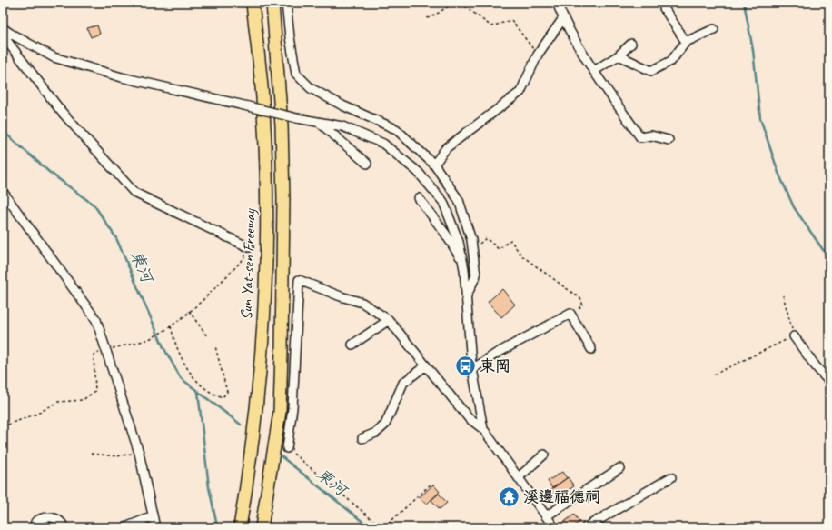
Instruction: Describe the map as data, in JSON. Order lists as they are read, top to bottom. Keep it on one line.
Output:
{"streets":{"highway":["Sun Yat-sen Freeway"]},"water":["東河"],"places":{"bus stop":["東岡"],"temple":["溪邊福德祠"]}}
